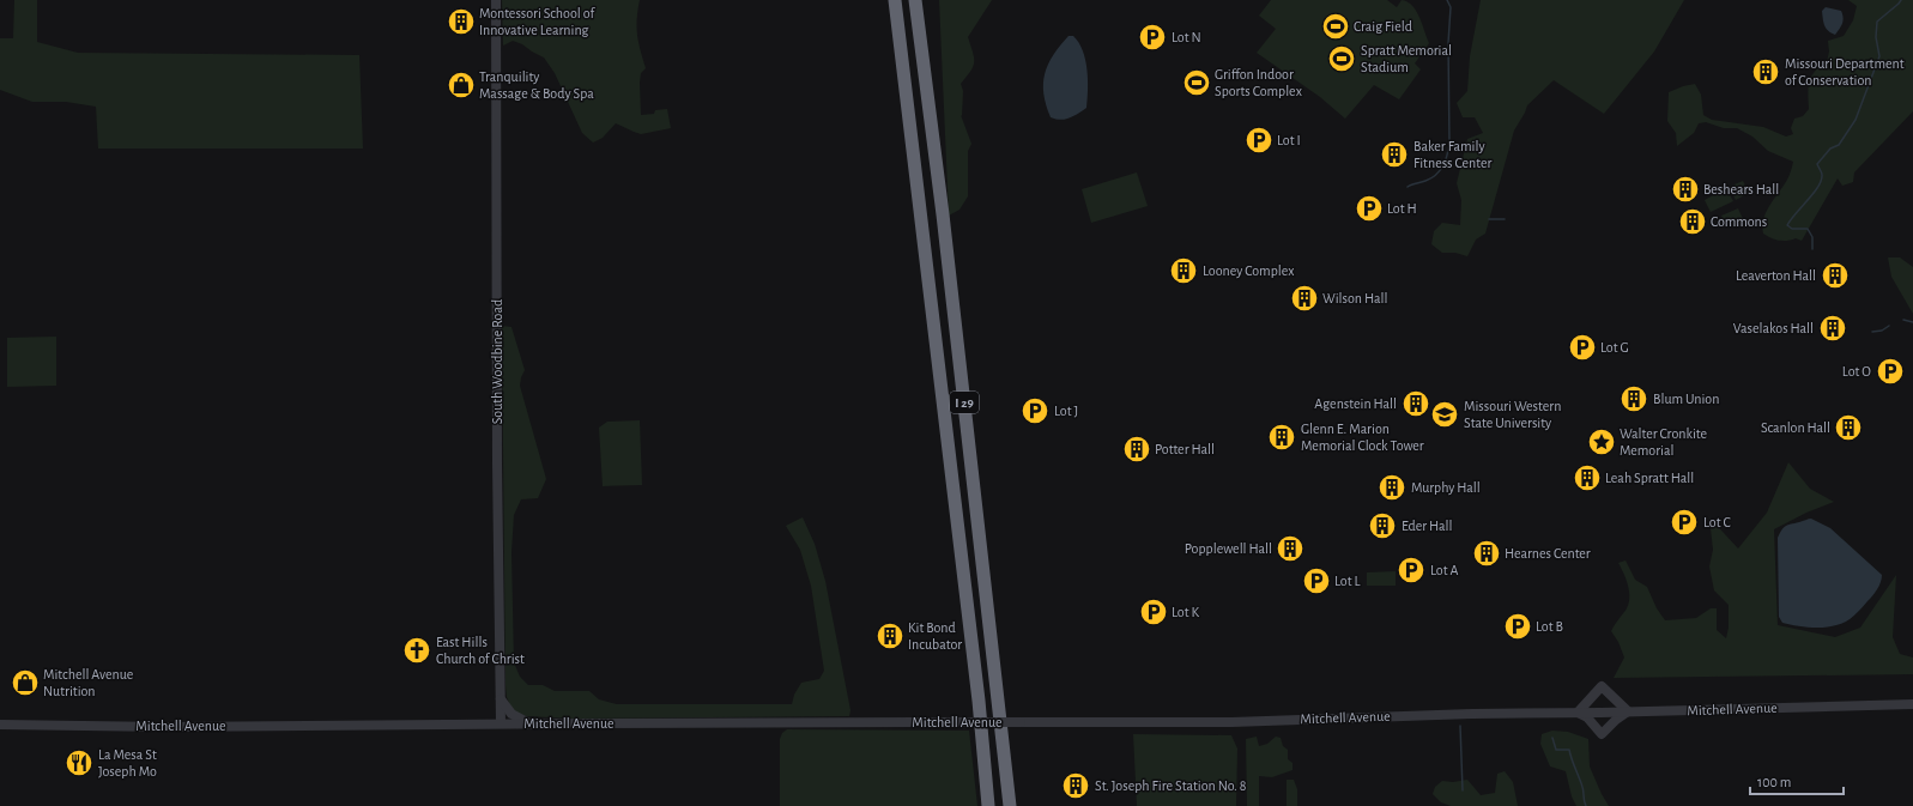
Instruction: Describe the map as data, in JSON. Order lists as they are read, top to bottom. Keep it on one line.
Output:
{"streets":{"highway":["I 29"],"street":["South Woodbine Road","Mitchell Avenue"]},"crossings":[["South Woodbine Road","Mitchell Avenue"]],"places":{"building":["Montessori School of Innovative Learning","Missouri Department of Conservation","Baker Family Fitness Center","Beshears Hall","Commons","Looney Complex","Leaverton Hall","Wilson Hall","Vaselakos Hall","Blum Union","Agenstein Hall","Scanlon Hall","Glenn E. Marion Memorial Clock Tower","Potter Hall","Leah Spratt Hall","Murphy Hall","Eder Hall","Popplewell Hall","Hearnes Center","Kit Bond Incubator","St. Joseph Fire Station No. 8"],"sports":["Craig Field","Spratt Memorial Stadium","Griffon Indoor Sports Complex"],"parking":["Lot N","Lot I","Lot H","Lot G","Lot O","Lot J","Lot C","Lot A","Lot L","Lot K","Lot B"],"shop":["Tranquility Massage & Body Spa","Mitchell Avenue Nutrition"],"school or university":["Missouri Western State University"],"place":["Walter Cronkite Memorial"],"church":["East Hills Church of Christ"],"restaurant":["La Mesa St Joseph Mo"]},"scale_bar":"100 m"}
